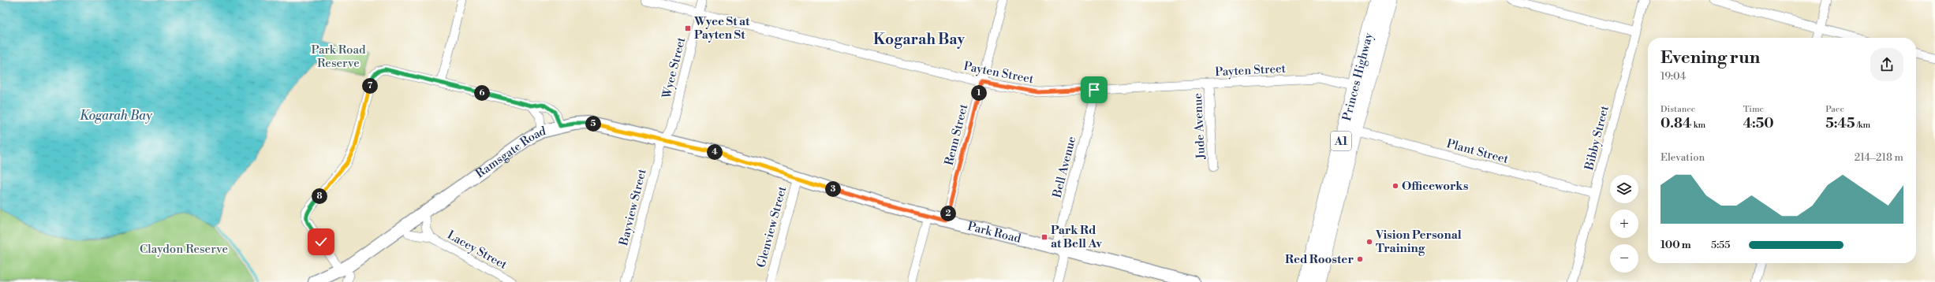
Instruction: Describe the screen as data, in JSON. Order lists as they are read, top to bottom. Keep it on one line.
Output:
{"streets":{"highway":["Princes Highway","A1"],"main road":["Ramsgate Road","Park Road"],"street":["Wyee Street","Payten Street","Jude Avenue","Renn Street","Bibby Street","Plant Street","Bell Avenue","Bayview Street","Glenview Street","Lacey Street"]},"crossings":[["Wyee Street","Payten Street"],["Wyee Street","Bayview Street"],["Wyee Street","Park Road"],["Payten Street","Princes Highway"],["Payten Street","Jude Avenue"],["Payten Street","Renn Street"],["Payten Street","Bell Avenue"],["Princes Highway","Plant Street"],["Renn Street","Park Road"],["Bibby Street","Plant Street"],["Ramsgate Road","Park Road"],["Ramsgate Road","Lacey Street"],["Bell Avenue","Park Road"],["Bayview Street","Park Road"],["Glenview Street","Park Road"]],"districts":["Kogarah Bay"],"water":["Kogarah Bay"],"parks":["Park Road Reserve","Claydon Reserve"],"places":{"transit":["Wyee St at Payten St","Park Rd at Bell Av"],"other":["Officeworks","Vision Personal Training","Red Rooster"]},"page":{"heading":["Evening run","19:04"],"pins":["7","1","6","5","4","3","8","2"],"stats":[["Distance","0.84 km"],["Time","4:50"],["Pace","5:45 /km"]],"chart":["Elevation","214–218 m"],"map_buttons":["+","−"],"list":[{"name":"100 m","note":"5:55"}]}}
